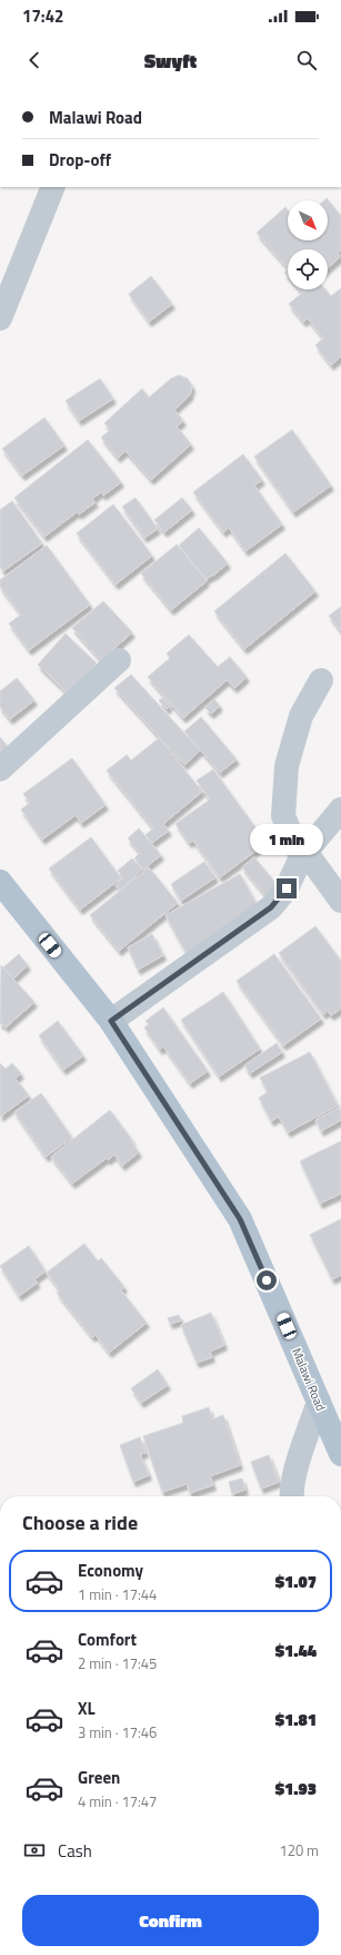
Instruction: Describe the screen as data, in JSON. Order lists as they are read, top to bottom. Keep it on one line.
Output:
{"streets":{"main road":["Malawi Road"]},"north":"bottom right","page":{"status":"17:42","header":"Swyft","banner":["Malawi Road","Drop-off"],"bubble":"1 min","heading":"Choose a ride","list":[{"name":"Economy","note":"1 min · 17:44","value":"$1.07"},{"name":"Comfort","note":"2 min · 17:45","value":"$1.44"},{"name":"XL","note":"3 min · 17:46","value":"$1.81"},{"name":"Green","note":"4 min · 17:47","value":"$1.93"}],"pay":["Cash","120 m"],"buttons":"Confirm"}}
